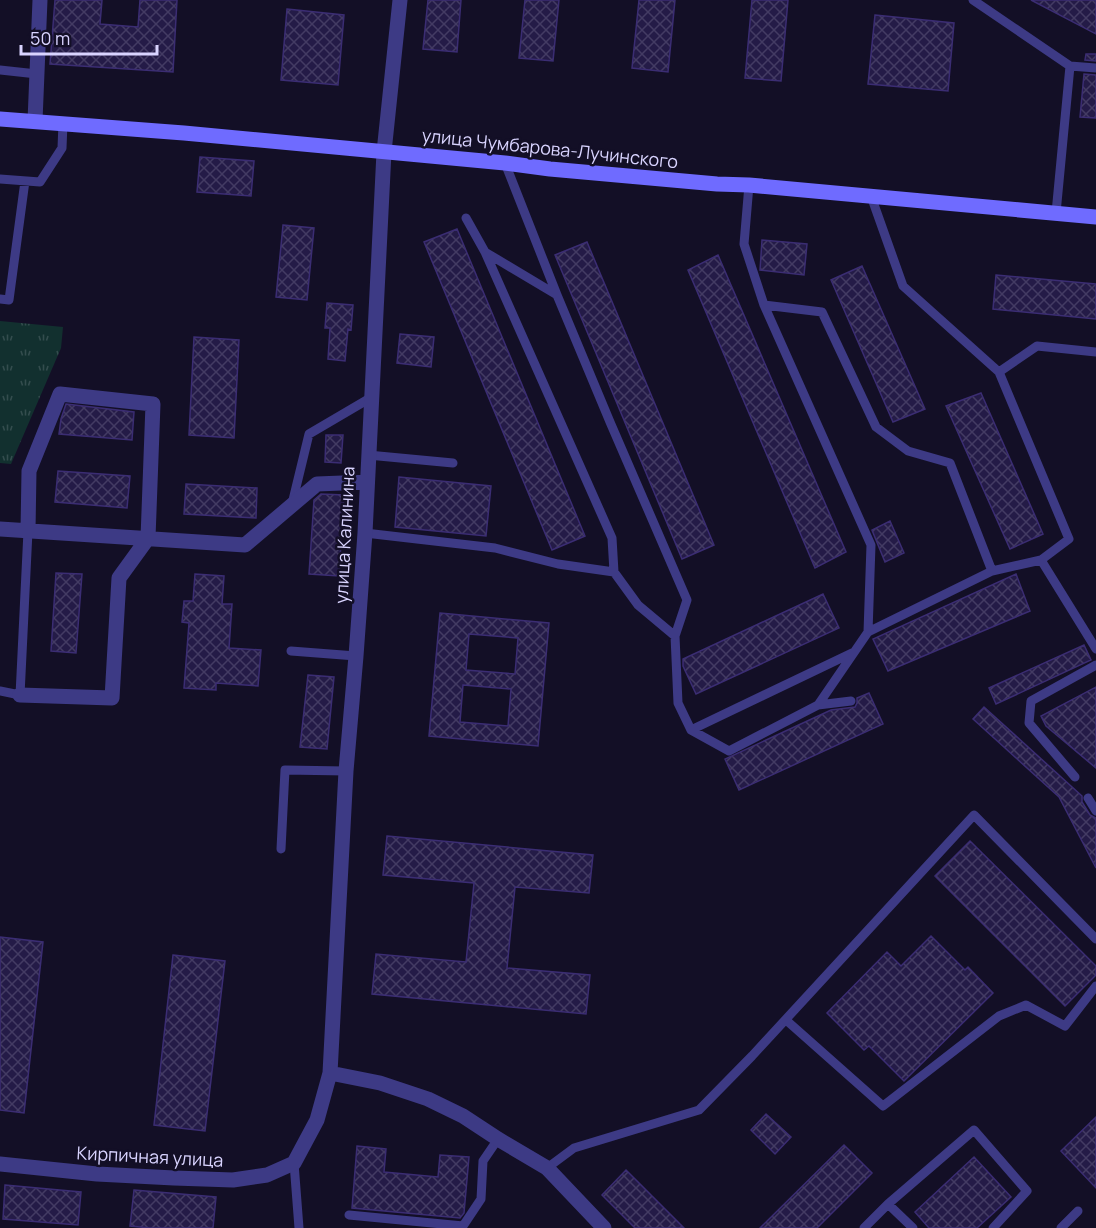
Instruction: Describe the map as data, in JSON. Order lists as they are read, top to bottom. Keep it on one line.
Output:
{"streets":{"street":["улица Чумбарова-Лучинского","улица Калинина","Кирпичная улица"]},"crossings":[["улица Чумбарова-Лучинского","улица Калинина"],["улица Калинина","Кирпичная улица"]],"scale_bar":"50 m"}
